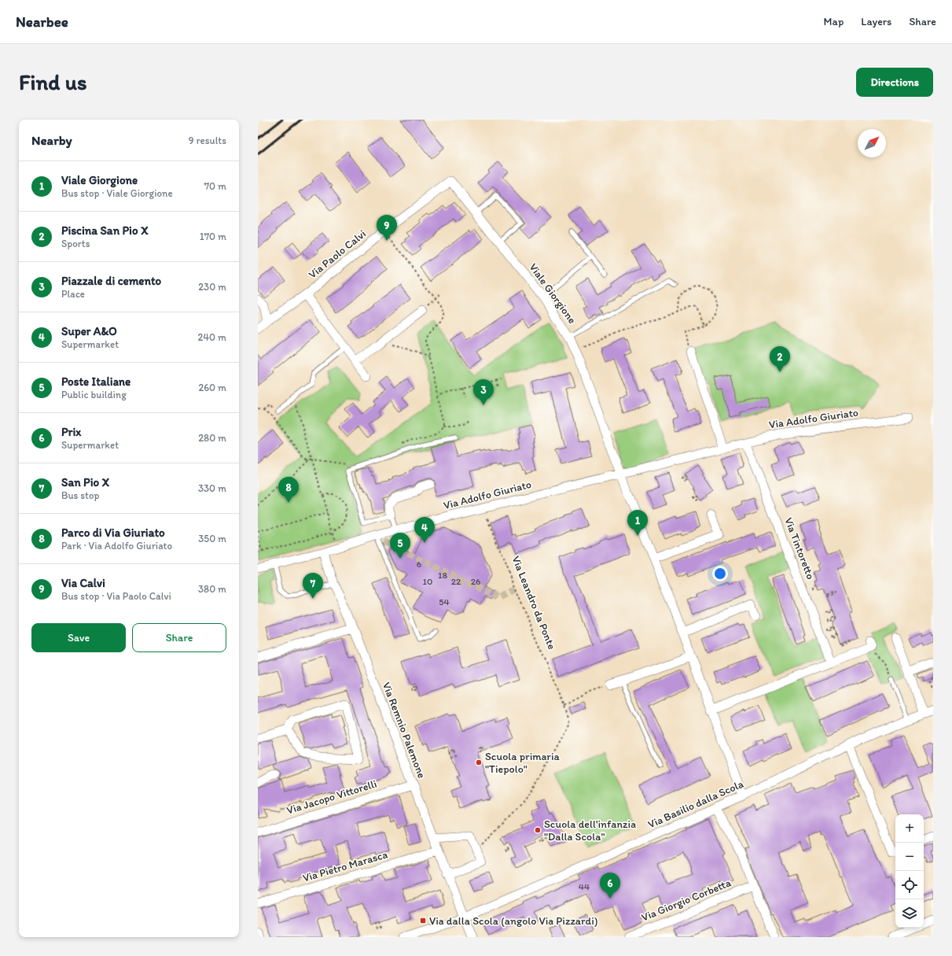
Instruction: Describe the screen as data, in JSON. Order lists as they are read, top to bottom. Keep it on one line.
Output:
{"streets":{"street":["Via Paolo Calvi","Viale Giorgione","Via Adolfo Giuriato","Via Tintoretto","Via Remnio Palemone","Via Jacopo Vittorelli","Via Basilio dalla Scola","Via Pietro Marasca","Via Giorgio Corbetta"],"path":["Via Leandro da Ponte"]},"crossings":[["Via Paolo Calvi","Viale Giorgione"],["Viale Giorgione","Via Adolfo Giuriato"],["Viale Giorgione","Via Basilio dalla Scola"],["Via Adolfo Giuriato","Via Tintoretto"],["Via Adolfo Giuriato","Via Leandro da Ponte"],["Via Adolfo Giuriato","Via Remnio Palemone"],["Via Remnio Palemone","Via Jacopo Vittorelli"],["Via Remnio Palemone","Via Basilio dalla Scola"],["Via Remnio Palemone","Via Pietro Marasca"]],"places":{"other":["Scuola primaria \"Tiepolo\"","Scuola dell'infanzia \"Dalla Scola\""],"transit":["Via dalla Scola (angolo Via Pizzardi)"]},"house_numbers":["6","18","10","22","26","54","44"],"north":"top right","page":{"header":"Nearbee","nav":["Map","Layers","Share"],"buttons":["Directions",["Save","Share"]],"title":"Find us","heading":["Nearby","9 results"],"list":[{"mark":"1","name":"Viale Giorgione","note":"Bus stop · Viale Giorgione","value":"70 m"},{"mark":"2","name":"Piscina San Pio X","note":"Sports","value":"170 m"},{"mark":"3","name":"Piazzale di cemento","note":"Place","value":"230 m"},{"mark":"4","name":"Super A&O","note":"Supermarket","value":"240 m"},{"mark":"5","name":"Poste Italiane","note":"Public building","value":"260 m"},{"mark":"6","name":"Prix","note":"Supermarket","value":"280 m"},{"mark":"7","name":"San Pio X","note":"Bus stop","value":"330 m"},{"mark":"8","name":"Parco di Via Giuriato","note":"Park · Via Adolfo Giuriato","value":"350 m"},{"mark":"9","name":"Via Calvi","note":"Bus stop · Via Paolo Calvi","value":"380 m"}],"pins":["9","2","3","8","1","4","5","7","6"],"map_buttons":["+","−"]}}
